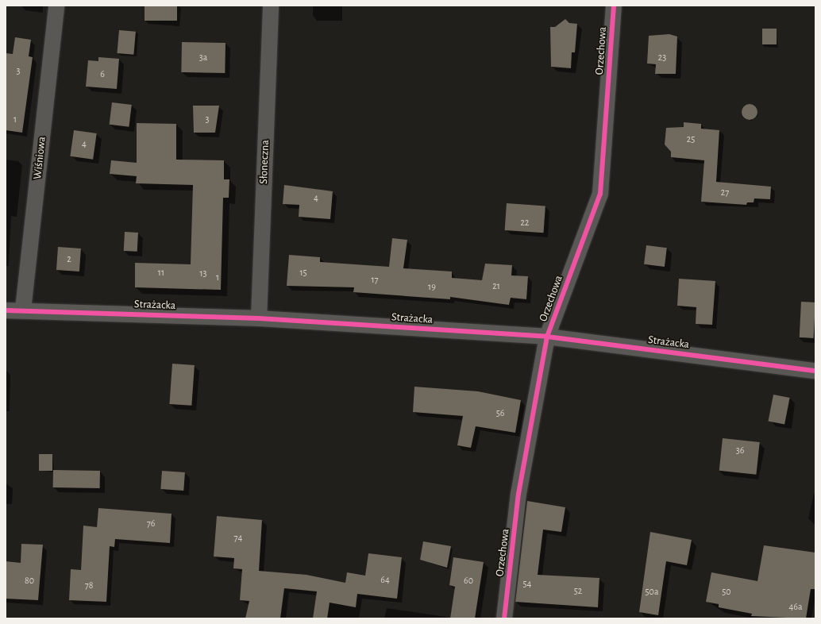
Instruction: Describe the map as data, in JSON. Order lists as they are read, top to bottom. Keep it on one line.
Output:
{"streets":{"street":["Orzechowa","Wiśniowa","Słoneczna","Strażacka"]},"crossings":[["Orzechowa","Strażacka"],["Wiśniowa","Strażacka"],["Słoneczna","Strażacka"]],"house_numbers":["3a","23","3","6","1","3","25","4","27","4","22","2","11","15","13","1","17","21","19","56","36","76","74","64","80","60","54","78","52","50a","50","46a"]}
